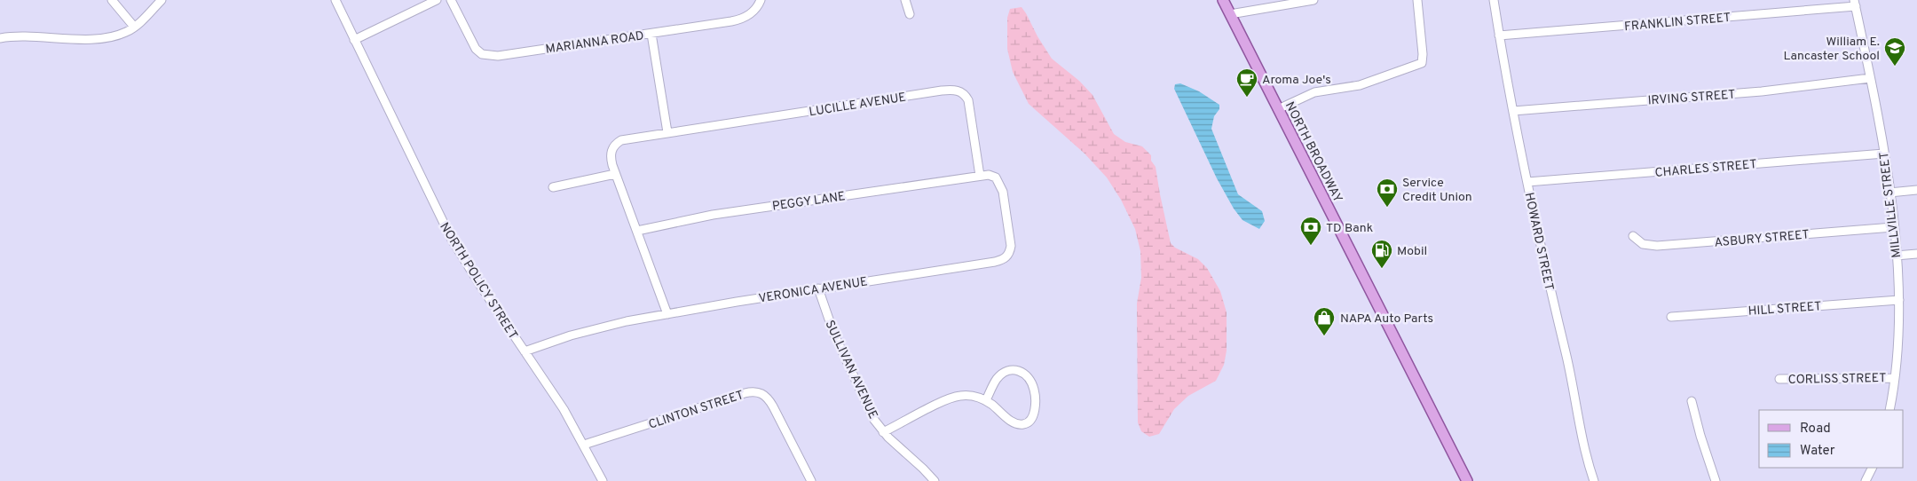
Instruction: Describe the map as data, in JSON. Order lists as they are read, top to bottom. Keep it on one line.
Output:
{"streets":{"main road":["NORTH BROADWAY"],"street":["FRANKLIN STREET","MARIANNA ROAD","IRVING STREET","LUCILLE AVENUE","CHARLES STREET","PEGGY LANE","MILLVILLE STREET","ASBURY STREET","HOWARD STREET","NORTH POLICY STREET","VERONICA AVENUE","HILL STREET","SULLIVAN AVENUE","CORLISS STREET","CLINTON STREET"]},"crossings":[["FRANKLIN STREET","MILLVILLE STREET"],["FRANKLIN STREET","HOWARD STREET"],["IRVING STREET","MILLVILLE STREET"],["IRVING STREET","HOWARD STREET"],["LUCILLE AVENUE","PEGGY LANE"],["LUCILLE AVENUE","VERONICA AVENUE"],["CHARLES STREET","MILLVILLE STREET"],["CHARLES STREET","HOWARD STREET"],["PEGGY LANE","VERONICA AVENUE"],["MILLVILLE STREET","ASBURY STREET"],["MILLVILLE STREET","HILL STREET"],["MILLVILLE STREET","CORLISS STREET"],["NORTH POLICY STREET","VERONICA AVENUE"],["NORTH POLICY STREET","CLINTON STREET"],["VERONICA AVENUE","SULLIVAN AVENUE"]],"places":{"school or university":["William E. Lancaster School"],"cafe":["Aroma Joe's"],"bank":["Service Credit Union","TD Bank"],"fuel station":["Mobil"],"shop":["NAPA Auto Parts"]},"legend":["Road","Water"]}
